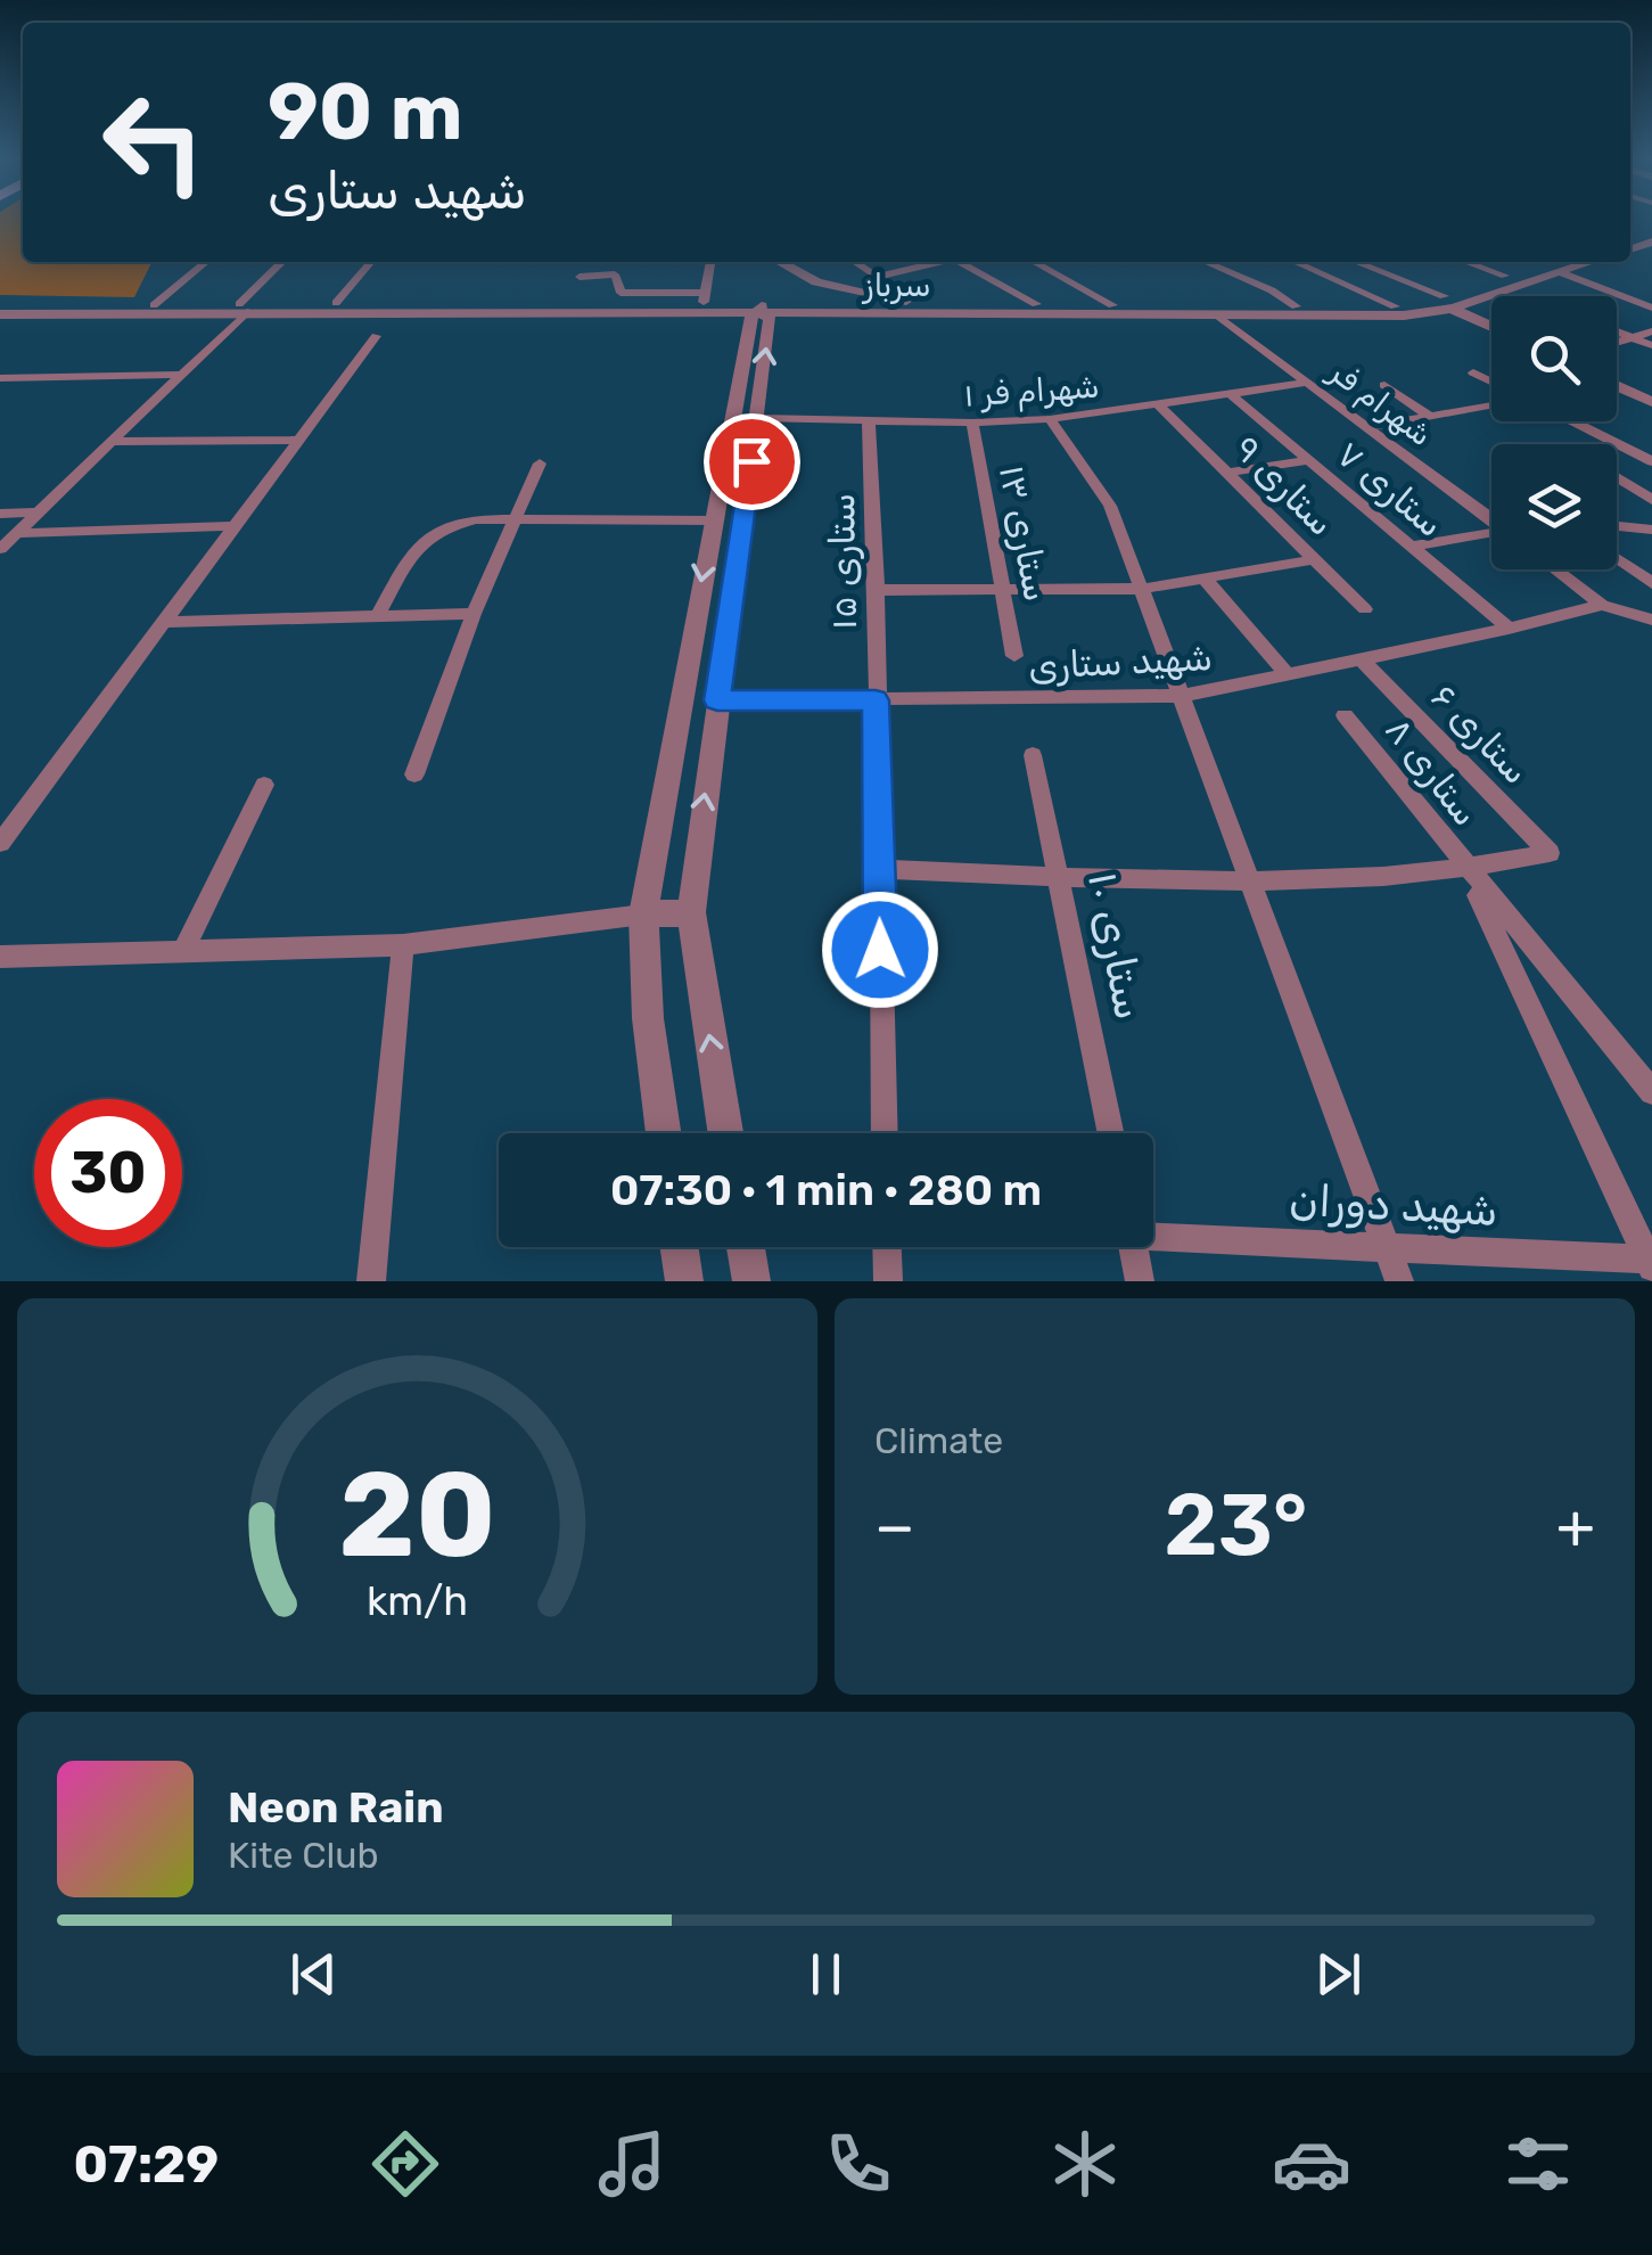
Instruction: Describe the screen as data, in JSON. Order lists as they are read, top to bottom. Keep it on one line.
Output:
{"streets":{"street":["سرباز","شهرام فر ۱","شهرام فر","ستاری ۹","ستاری ۷","ستاری ۱۳","ستاری ۱۵","شهید ستاری","ستاری ۶","ستاری ۸","ستاری ۱۰","شهید دوران"]},"crossings":[["سرباز","شهرام فر"],["شهرام فر ۱","شهرام فر"],["شهرام فر ۱","ستاری ۹"],["شهرام فر ۱","ستاری ۷"],["شهرام فر ۱","ستاری ۱۳"],["شهرام فر ۱","ستاری ۱۵"],["ستاری ۷","شهید ستاری"],["ستاری ۱۵","شهید ستاری"],["شهید ستاری","ستاری ۶"],["ستاری ۶","ستاری ۸"]],"page":{"turn":["90 m","شهید ستاری"],"limit":"30","trip":"07:30 · 1 min · 280 m","tile":"Climate","heat":["−","23°","+"],"song":["Neon Rain","Kite Club"],"tabs":"07:29","gauge":["20","km/h"]}}
